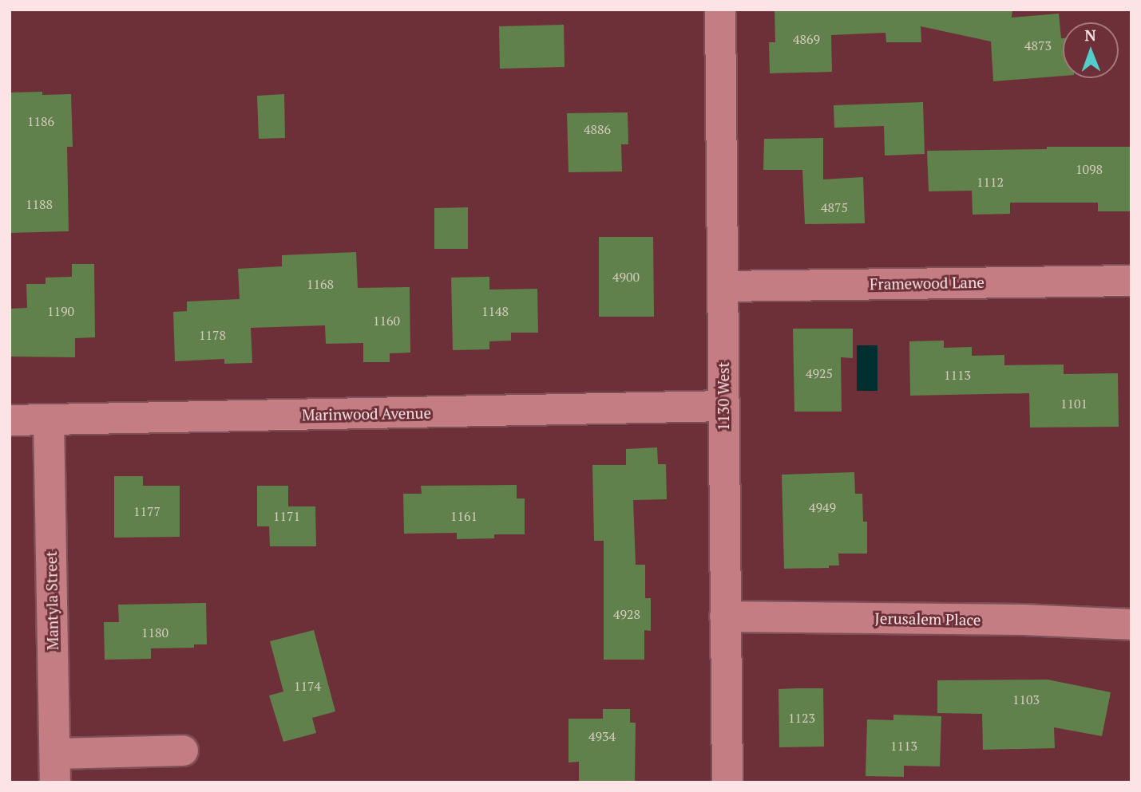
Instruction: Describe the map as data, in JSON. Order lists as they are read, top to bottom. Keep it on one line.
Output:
{"streets":{"street":["Framewood Lane","1130 West","Marinwood Avenue","Mantyla Street","Jerusalem Place"]},"crossings":[["Framewood Lane","1130 West"],["1130 West","Marinwood Avenue"],["1130 West","Jerusalem Place"],["Marinwood Avenue","Mantyla Street"]],"house_numbers":["4869","4873","1186","4886","1098","1112","1188","4875","4900","1168","1190","1148","1160","1178","4925","1113","1101","4949","1177","1171","1161","4928","1180","1174","1103","1123","4934","1113"],"north":"top"}
